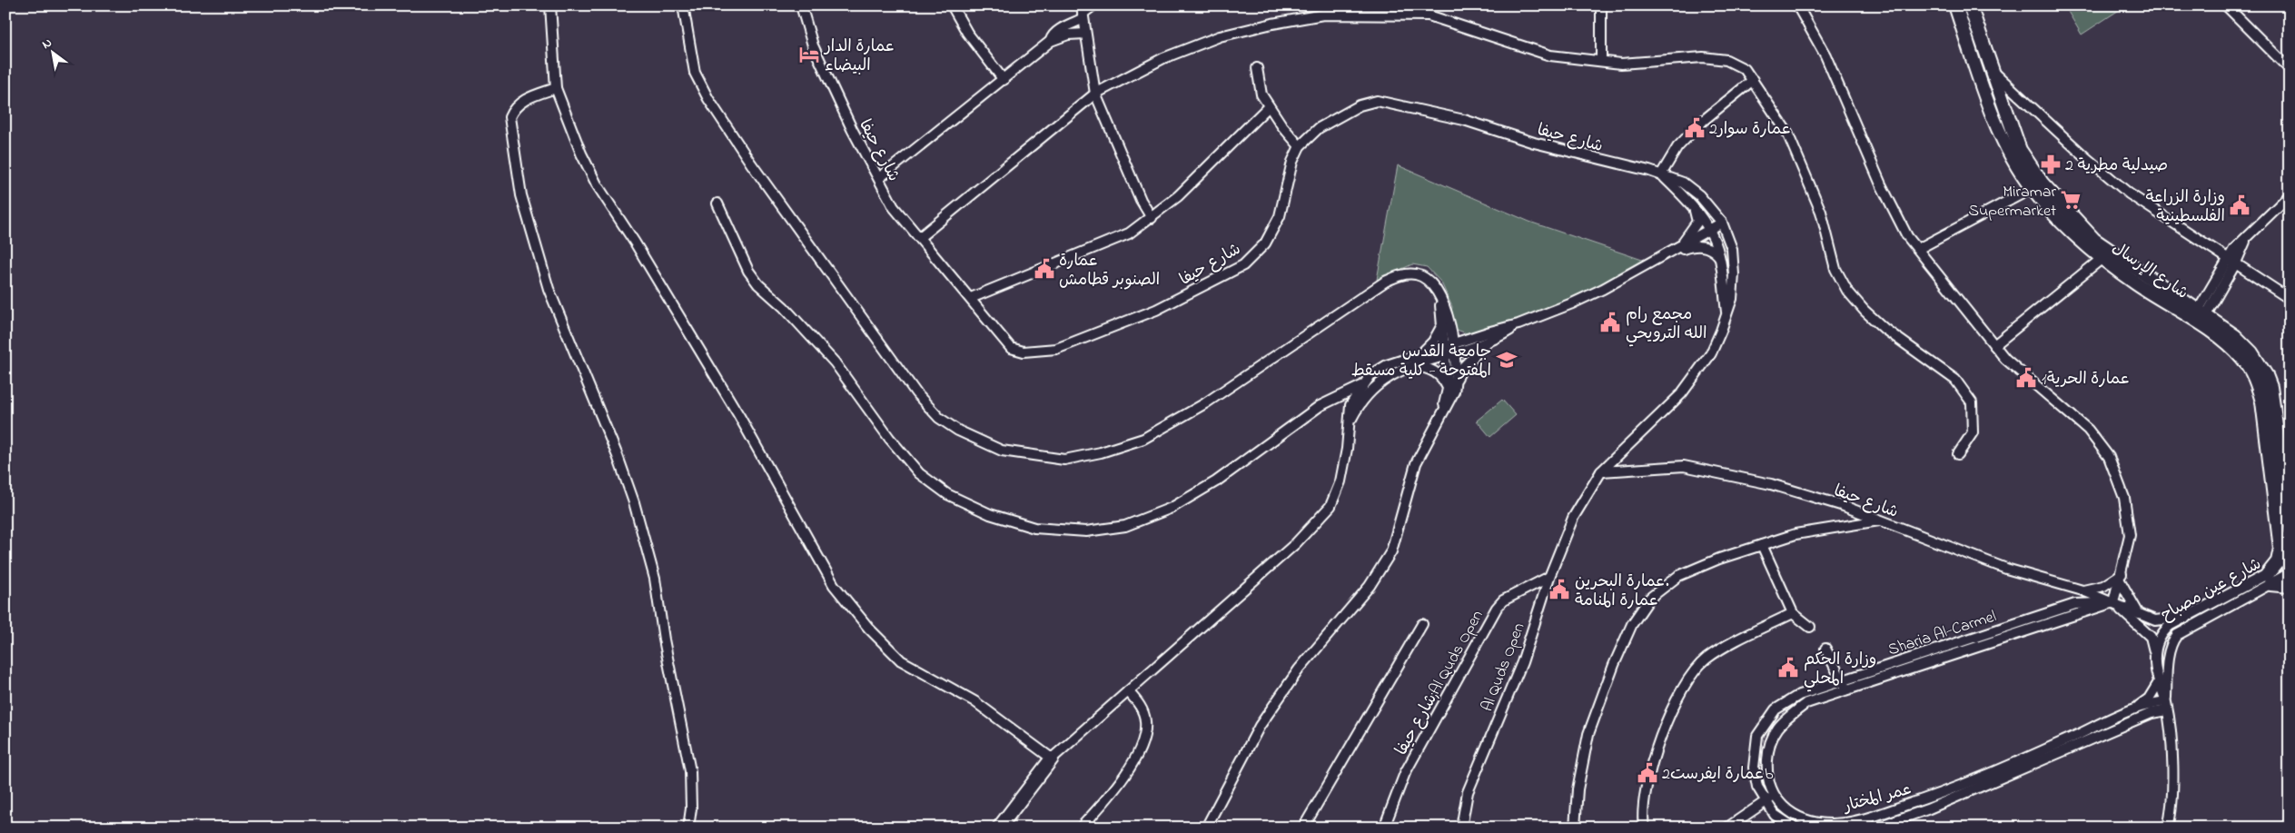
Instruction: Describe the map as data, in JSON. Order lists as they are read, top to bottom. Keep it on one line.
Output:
{"streets":{"main road":["شارع الإرسال"],"street":["شارع حيفا","شارع عين مصباح","Sharia Al-Carmel","Al Quds Open","شارع حيفا;Al Quds Open","عمر المختار"]},"crossings":[["شارع حيفا","شارع عين مصباح"],["شارع حيفا","Sharia Al-Carmel"],["شارع حيفا","Al Quds Open"],["شارع حيفا","عمر المختار"],["شارع الإرسال","شارع عين مصباح"],["شارع عين مصباح","عمر المختار"],["Sharia Al-Carmel","عمر المختار"],["Al Quds Open","شارع حيفا;Al Quds Open"]],"places":{"hotel":["عمارة الدار البيضاء"],"public building":["عمارة سوار2","وزارة الزراعة الفلسطينية","عمارة الصنوبر قطامش","مجمع رام الله الترويحي","عمارة الحرية1","عمارة البحرين. عمارة المنامة","وزارة الحكم المحلي","عمارة ايفرست2b"],"pharmacy":["صيدلية مطرية 2"],"supermarket":["Miramar Supermarket"],"school or university":["جامعة القدس المفتوحة - كلية مسقط"]},"north":"top left"}
